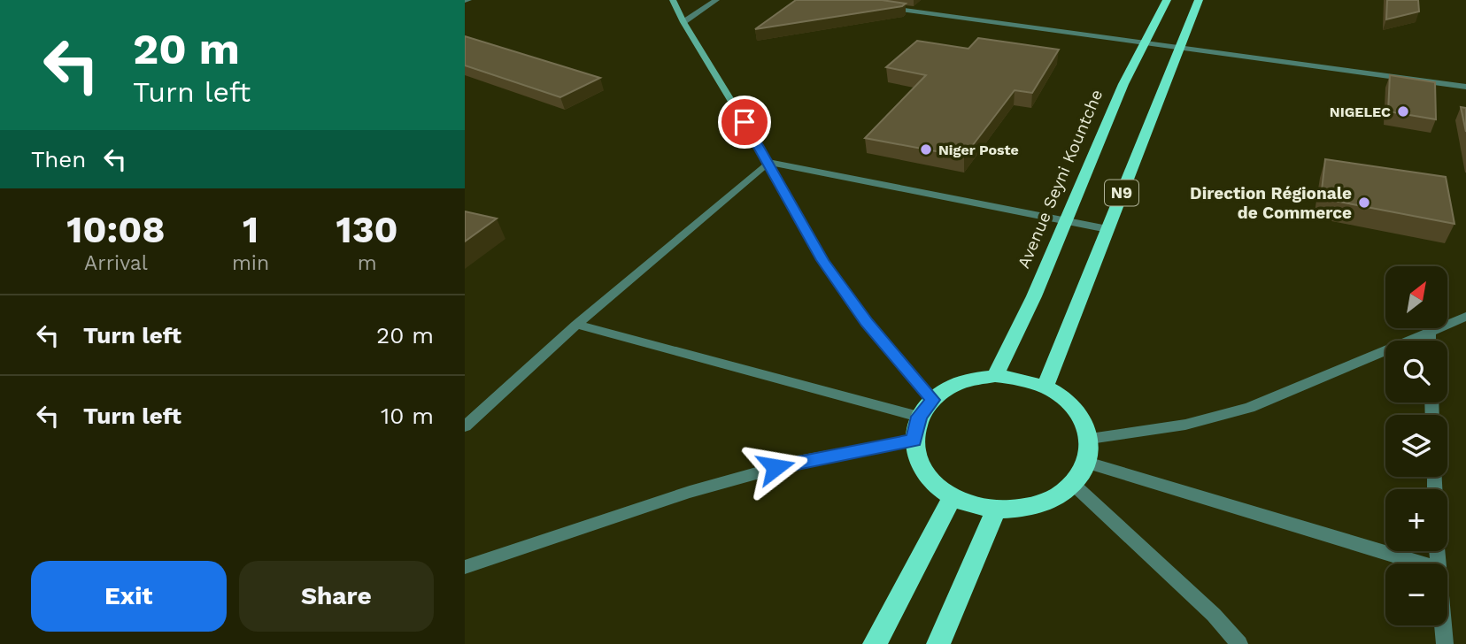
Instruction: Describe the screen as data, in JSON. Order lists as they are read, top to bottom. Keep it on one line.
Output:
{"streets":{"highway":["Avenue Seyni Kountche","N9"]},"crossings":[["Avenue Seyni Kountche","N9"]],"places":["NIGELEC","Niger Poste","Direction Régionale de Commerce"],"north":"top right","page":{"turn":["20 m","Turn left"],"then":"Then","eta":["10:08","Arrival","1","min","130","m"],"map_buttons":["+","−"],"list":[{"name":"Turn left","value":"20 m"},{"name":"Turn left","value":"10 m"}],"buttons":["Exit","Share"]}}
